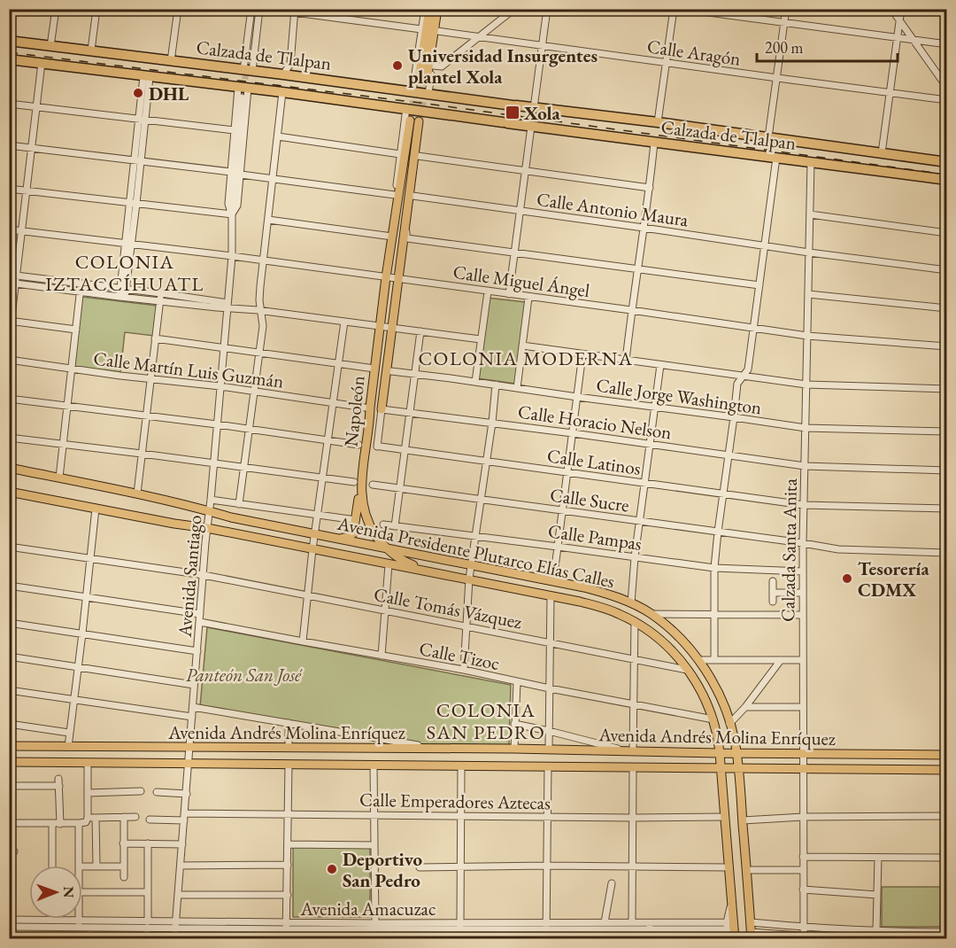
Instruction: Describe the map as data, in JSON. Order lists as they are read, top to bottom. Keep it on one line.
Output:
{"streets":{"highway":["Calzada de Tlalpan"],"main road":["Napoleón","Avenida Presidente Plutarco Elías Calles","Avenida Andrés Molina Enríquez"],"street":["Calle Aragón","Calle Antonio Maura","Calle Miguel Ángel","Calle Martín Luis Guzmán","Calle Jorge Washington","Calle Horacio Nelson","Calle Latinos","Calle Sucre","Calle Pampas","Calzada Santa Anita","Avenida Santiago","Calle Tomás Vázquez","Calle Tizoc","Calle Emperadores Aztecas","Avenida Amacuzac"]},"crossings":[["Calzada de Tlalpan","Napoleón"],["Calzada de Tlalpan","Calzada Santa Anita"],["Calzada de Tlalpan","Avenida Santiago"],["Calle Antonio Maura","Calzada Santa Anita"],["Calle Miguel Ángel","Napoleón"],["Calle Miguel Ángel","Calzada Santa Anita"],["Calle Miguel Ángel","Avenida Santiago"],["Calle Martín Luis Guzmán","Avenida Santiago"],["Calle Jorge Washington","Calzada Santa Anita"],["Napoleón","Calle Horacio Nelson"],["Napoleón","Calle Latinos"],["Napoleón","Avenida Presidente Plutarco Elías Calles"],["Calle Horacio Nelson","Calzada Santa Anita"],["Calle Latinos","Calzada Santa Anita"],["Calle Sucre","Calzada Santa Anita"],["Calle Pampas","Calzada Santa Anita"],["Calzada Santa Anita","Avenida Andrés Molina Enríquez"],["Avenida Presidente Plutarco Elías Calles","Avenida Santiago"],["Avenida Presidente Plutarco Elías Calles","Calle Tomás Vázquez"],["Avenida Presidente Plutarco Elías Calles","Calle Tizoc"],["Avenida Presidente Plutarco Elías Calles","Avenida Andrés Molina Enríquez"],["Avenida Presidente Plutarco Elías Calles","Calle Emperadores Aztecas"],["Avenida Presidente Plutarco Elías Calles","Avenida Amacuzac"],["Avenida Santiago","Calle Tomás Vázquez"],["Avenida Santiago","Calle Tizoc"],["Avenida Santiago","Avenida Andrés Molina Enríquez"],["Avenida Santiago","Calle Emperadores Aztecas"],["Avenida Santiago","Avenida Amacuzac"]],"districts":["COLONIA IZTACCÍHUATL","COLONIA MODERNA","COLONIA SAN PEDRO"],"parks":["Panteón San José"],"places":{"other":["Universidad Insurgentes plantel Xola","DHL","Tesorería CDMX","Deportivo San Pedro"],"transit":["Xola"]},"scale_bar":"200 m","north":"right"}
